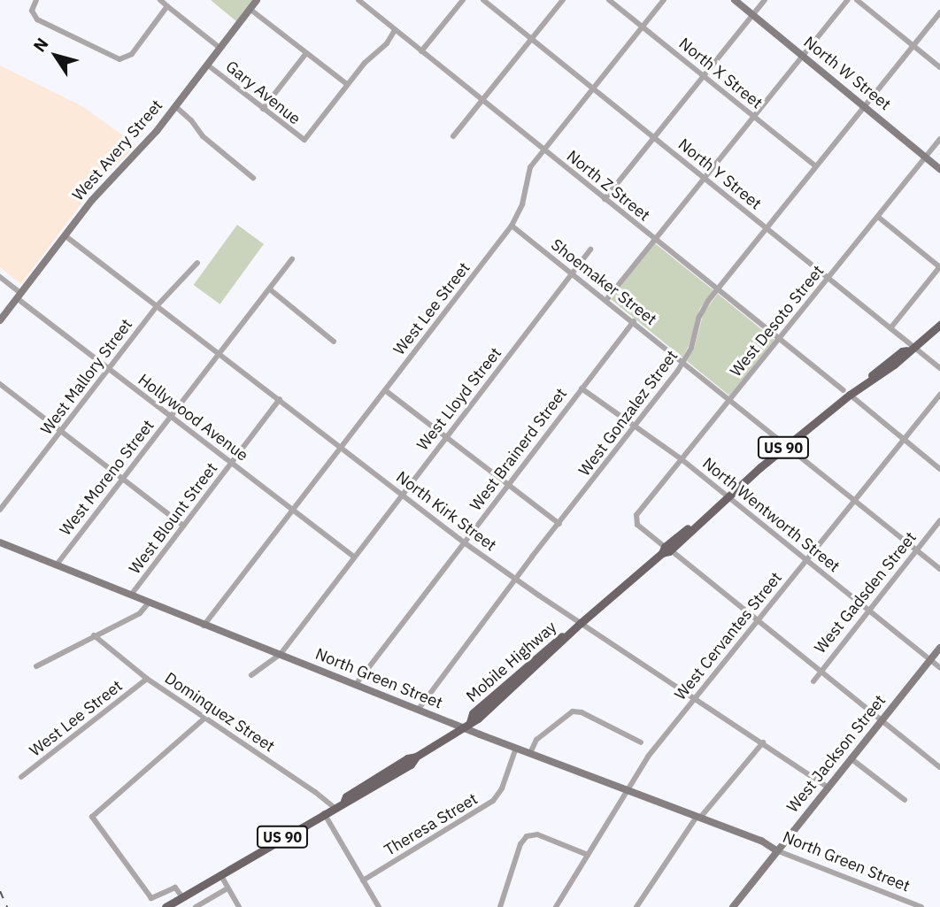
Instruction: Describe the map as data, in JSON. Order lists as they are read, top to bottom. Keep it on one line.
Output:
{"streets":{"main road":["US 90","Mobile Highway"],"street":["North X Street","North W Street","Gary Avenue","West Avery Street","North Y Street","North Z Street","Shoemaker Street","West Lee Street","West Desoto Street","West Mallory Street","West Lloyd Street","West Gonzalez Street","Hollywood Avenue","West Brainerd Street","West Moreno Street","North Kirk Street","North Wentworth Street","West Blount Street","West Gadsden Street","West Cervantes Street","North Green Street","Dominquez Street","West Jackson Street","Theresa Street"]},"crossings":[["North X Street","West Lee Street"],["North X Street","West Gonzalez Street"],["North W Street","West Desoto Street"],["North W Street","West Gonzalez Street"],["Gary Avenue","West Avery Street"],["West Avery Street","Hollywood Avenue"],["West Avery Street","North Kirk Street"],["North Y Street","West Lee Street"],["North Y Street","West Desoto Street"],["North Y Street","West Gonzalez Street"],["North Y Street","Mobile Highway"],["North Z Street","West Lee Street"],["North Z Street","West Desoto Street"],["North Z Street","West Gonzalez Street"],["North Z Street","West Cervantes Street"],["North Z Street","Mobile Highway"],["Shoemaker Street","West Lee Street"],["Shoemaker Street","West Desoto Street"],["Shoemaker Street","West Lloyd Street"],["Shoemaker Street","West Gonzalez Street"],["Shoemaker Street","West Brainerd Street"],["Shoemaker Street","West Gadsden Street"],["Shoemaker Street","West Cervantes Street"],["Shoemaker Street","Mobile Highway"],["West Lee Street","Hollywood Avenue"],["West Lee Street","North Kirk Street"],["West Lee Street","North Green Street"],["West Lee Street","Dominquez Street"],["West Desoto Street","North Wentworth Street"],["West Desoto Street","Mobile Highway"],["West Mallory Street","Hollywood Avenue"],["West Mallory Street","North Kirk Street"],["West Lloyd Street","Hollywood Avenue"],["West Lloyd Street","North Kirk Street"],["West Lloyd Street","North Green Street"],["West Gonzalez Street","North Kirk Street"],["West Gonzalez Street","North Wentworth Street"],["West Gonzalez Street","North Green Street"],["Hollywood Avenue","West Moreno Street"],["Hollywood Avenue","West Blount Street"],["West Brainerd Street","North Kirk Street"],["West Brainerd Street","North Wentworth Street"],["West Brainerd Street","North Green Street"],["West Moreno Street","North Kirk Street"],["West Moreno Street","North Green Street"],["North Kirk Street","West Blount Street"],["North Kirk Street","West Cervantes Street"],["North Kirk Street","Mobile Highway"],["North Kirk Street","West Jackson Street"],["North Wentworth Street","West Gadsden Street"],["North Wentworth Street","West Cervantes Street"],["North Wentworth Street","Mobile Highway"],["North Wentworth Street","West Jackson Street"],["West Blount Street","North Green Street"],["West Cervantes Street","North Green Street"],["Mobile Highway","North Green Street"],["Mobile Highway","Dominquez Street"],["North Green Street","West Jackson Street"],["North Green Street","Theresa Street"]],"north":"top left"}
